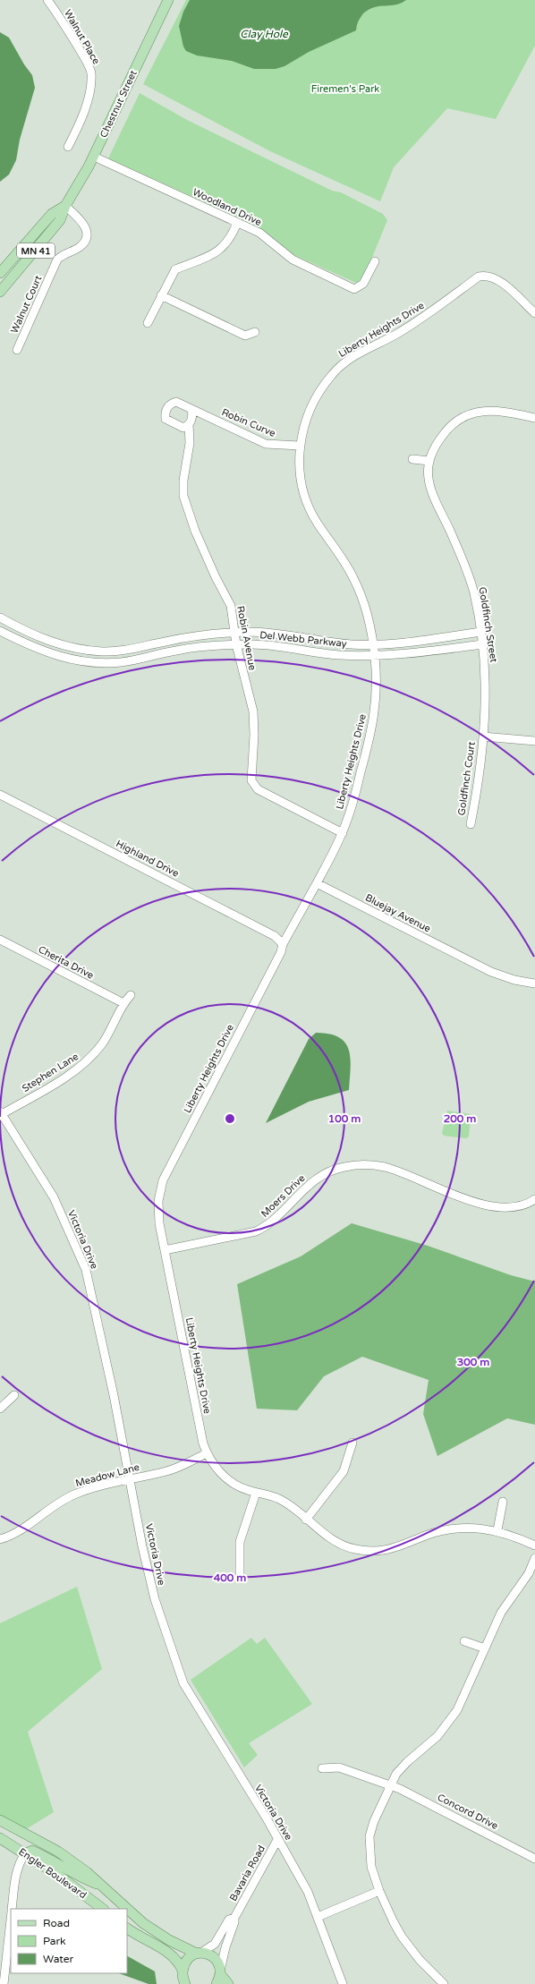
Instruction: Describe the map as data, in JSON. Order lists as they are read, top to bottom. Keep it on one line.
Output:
{"streets":{"main road":["Chestnut Street","MN 41","Engler Boulevard"],"street":["Walnut Place","Woodland Drive","Walnut Court","Liberty Heights Drive","Robin Curve","Goldfinch Street","Robin Avenue","Del Webb Parkway","Goldfinch Court","Highland Drive","Bluejay Avenue","Cherita Drive","Stephen Lane","Moers Drive","Victoria Drive","Meadow Lane","Concord Drive","Bavaria Road"]},"crossings":[["Chestnut Street","Woodland Drive"],["Chestnut Street","MN 41"],["Chestnut Street","Walnut Court"],["MN 41","Walnut Court"],["Liberty Heights Drive","Robin Curve"],["Liberty Heights Drive","Robin Avenue"],["Liberty Heights Drive","Del Webb Parkway"],["Liberty Heights Drive","Highland Drive"],["Liberty Heights Drive","Bluejay Avenue"],["Liberty Heights Drive","Moers Drive"],["Liberty Heights Drive","Meadow Lane"],["Robin Curve","Robin Avenue"],["Goldfinch Street","Del Webb Parkway"],["Goldfinch Street","Goldfinch Court"],["Robin Avenue","Del Webb Parkway"],["Cherita Drive","Stephen Lane"],["Stephen Lane","Victoria Drive"],["Victoria Drive","Meadow Lane"],["Victoria Drive","Bavaria Road"],["Engler Boulevard","Bavaria Road"]],"water":["Clay Hole"],"parks":["Firemen's Park"],"legend":["Road","Park","Water"],"rings":["100 m","200 m","300 m","400 m"]}
